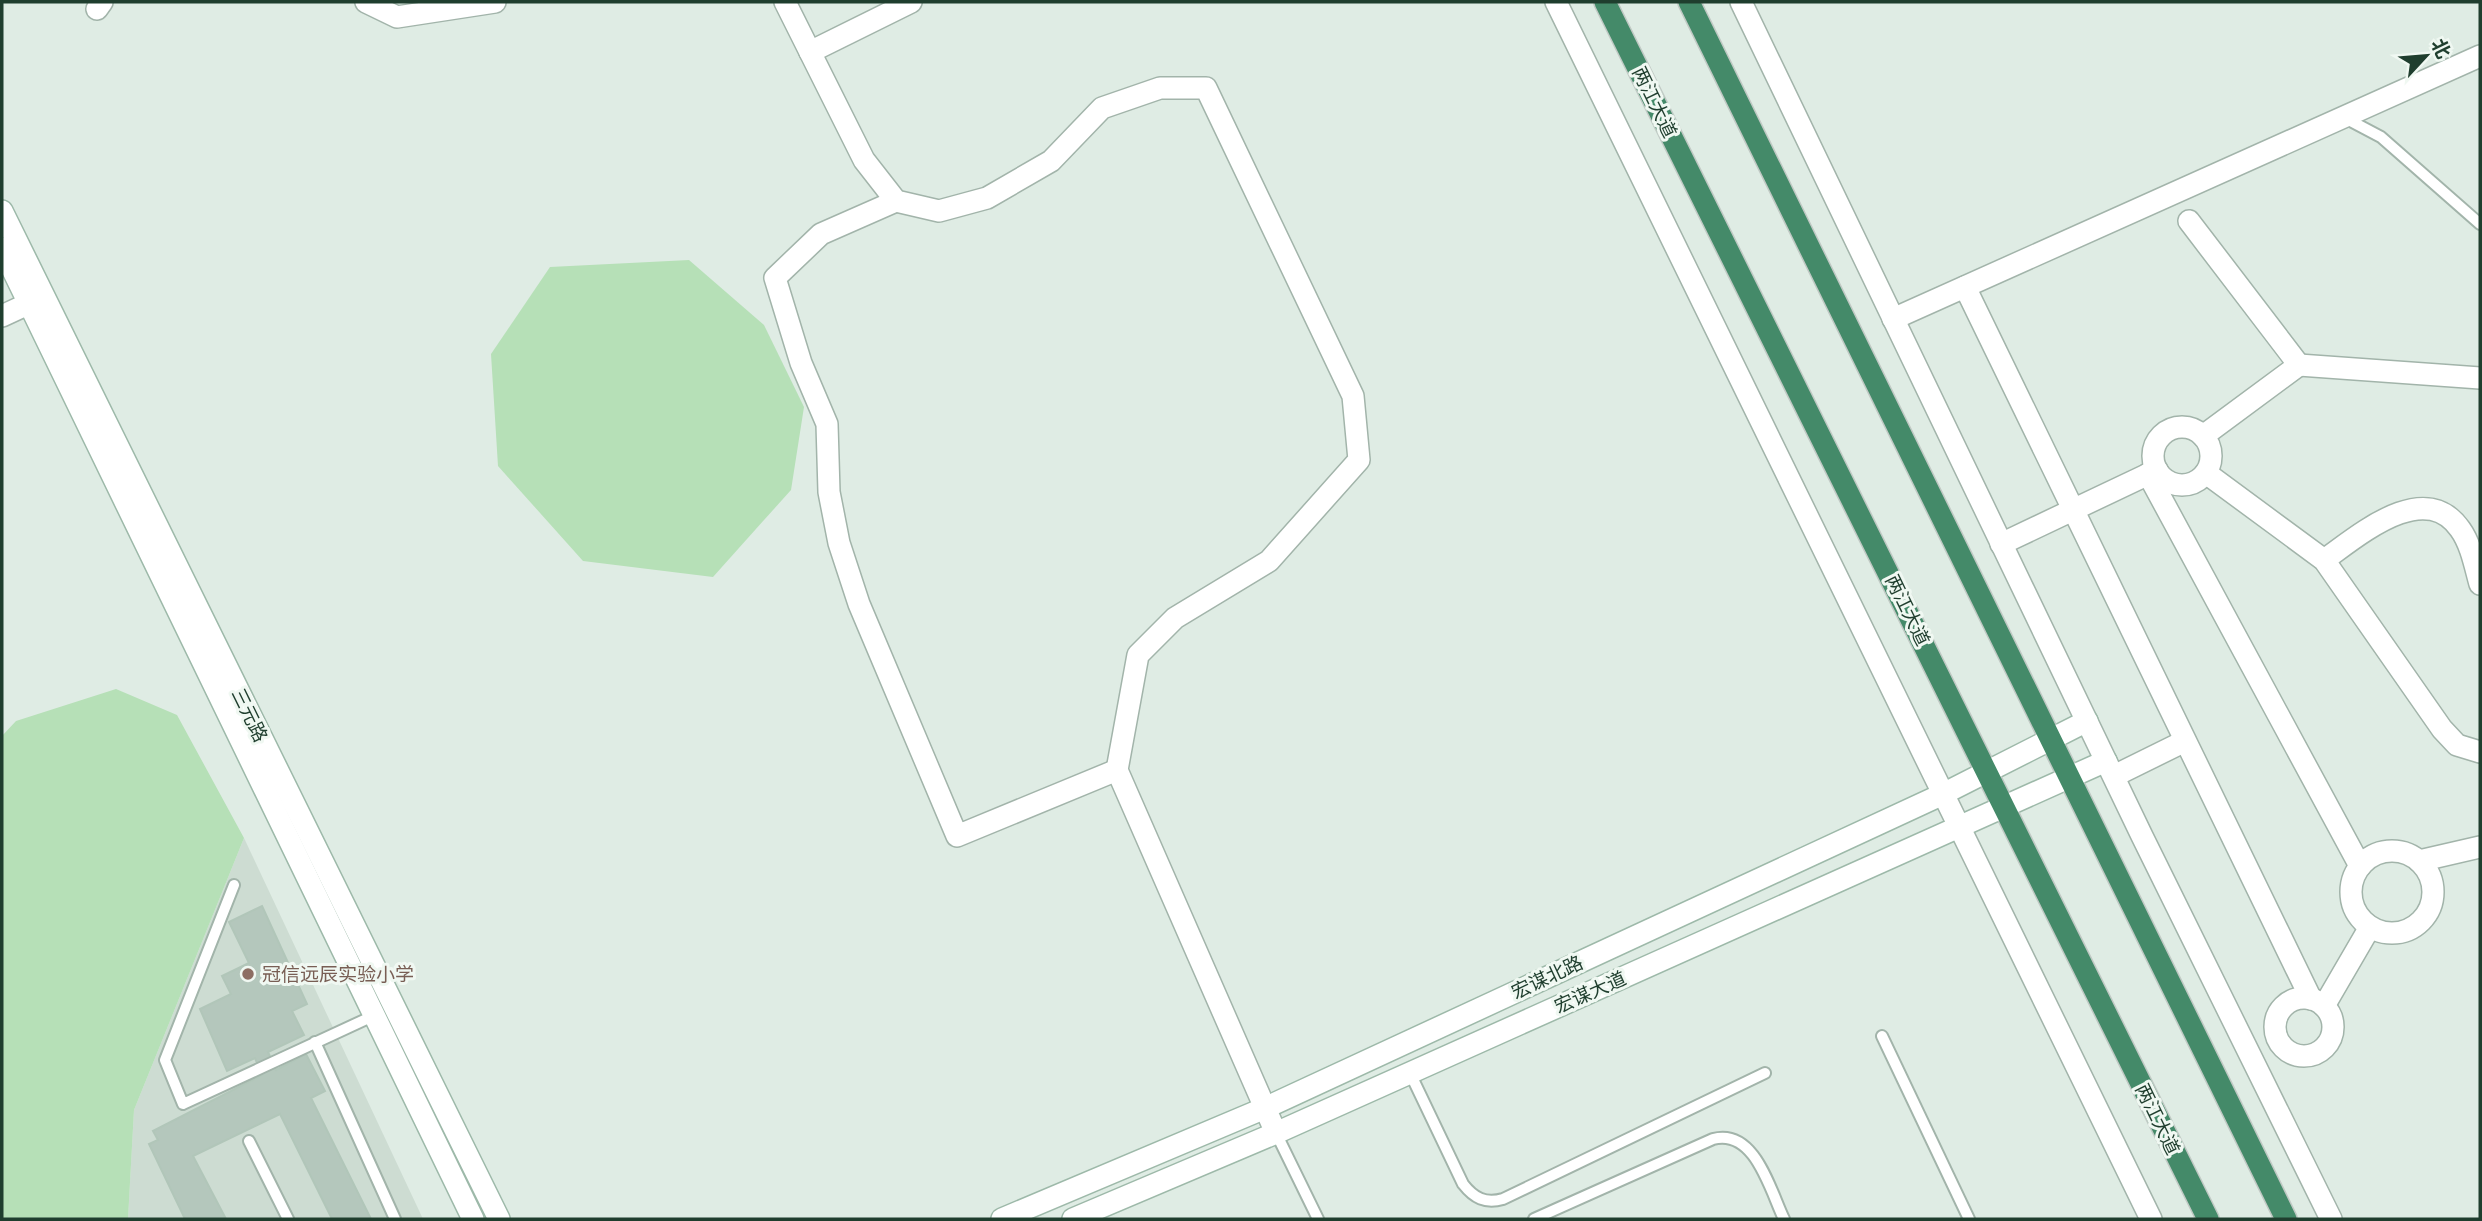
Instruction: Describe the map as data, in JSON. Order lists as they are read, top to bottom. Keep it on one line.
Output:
{"streets":{"highway":["两江大道"],"street":["三元路","宏谋北路","宏谋大道"]},"crossings":[["两江大道","宏谋北路"],["两江大道","宏谋大道"]],"places":["冠信远辰实验小学"],"north":"top right"}
